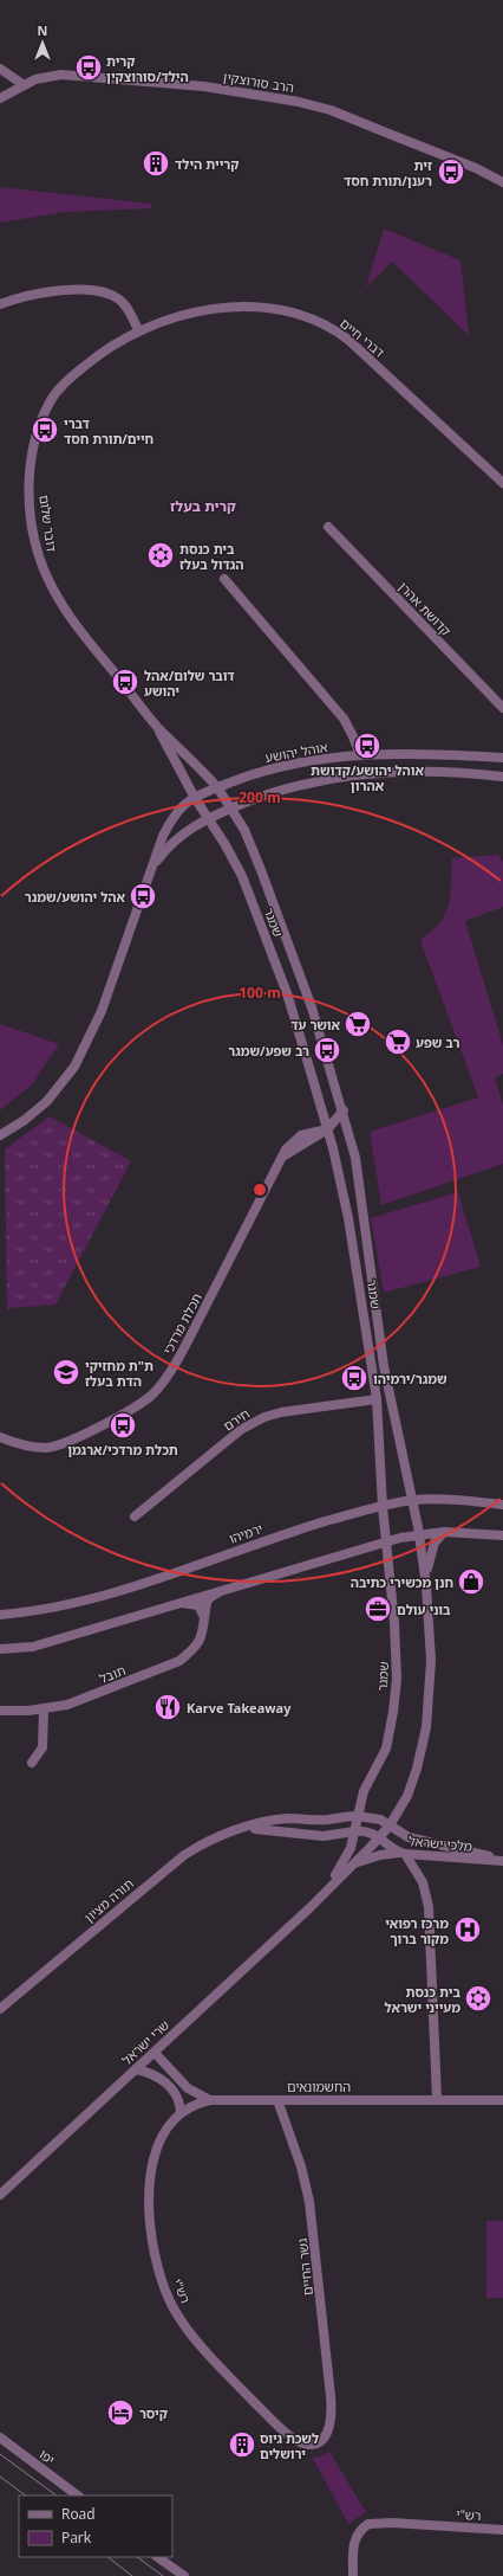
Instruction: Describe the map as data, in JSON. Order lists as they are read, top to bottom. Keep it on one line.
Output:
{"streets":{"street":["הרב סורוצקין","דברי חיים","דובר שלום","קדושת אהרן","אוהל יהושע","שמגר","תכלת מרדכי","חירם","ירמיהו","תובל","מלכי ישראל","תורה מציון","שרי ישראל","החשמונאים","גשר החיים","רש\"י","יפו"]},"crossings":[["דברי חיים","דובר שלום"],["דובר שלום","אוהל יהושע"],["דובר שלום","שמגר"],["אוהל יהושע","שמגר"],["שמגר","תכלת מרדכי"],["שמגר","חירם"],["שמגר","ירמיהו"],["שמגר","מלכי ישראל"],["שמגר","תורה מציון"],["שמגר","שרי ישראל"],["מלכי ישראל","תורה מציון"],["מלכי ישראל","שרי ישראל"],["תורה מציון","שרי ישראל"],["שרי ישראל","החשמונאים"],["החשמונאים","גשר החיים"],["החשמונאים","רש\"י"],["גשר החיים","רש\"י"]],"districts":["קרית בעלז"],"places":{"bus stop":["קרית הילד/סורוצקין","זית רענן/תורת חסד","דברי חיים/תורת חסד","דובר שלום/אהל יהושע","אוהל יהושע/קדושת אהרון","אהל יהושע/שמגר","רב שפע/שמגר","שמגר/ירמיהו","תכלת מרדכי/ארגמן"],"building":["קריית הילד","לשכת גיוס ירושלים"],"synagogue":["בית כנסת הגדול בעלז","בית כנסת מעייני ישראל"],"supermarket":["אושר עד","רב שפע"],"school or university":["ת\"ת מחזיקי הדת בעלז"],"shop":["חנן מכשירי כתיבה"],"office":["בוני עולם"],"restaurant":["Karve Takeaway"],"hospital":["מרכז רפואי מקור ברוך"],"hotel":["קיסר"]},"legend":["Road","Park"],"north":"top","rings":["200 m","100 m"]}
